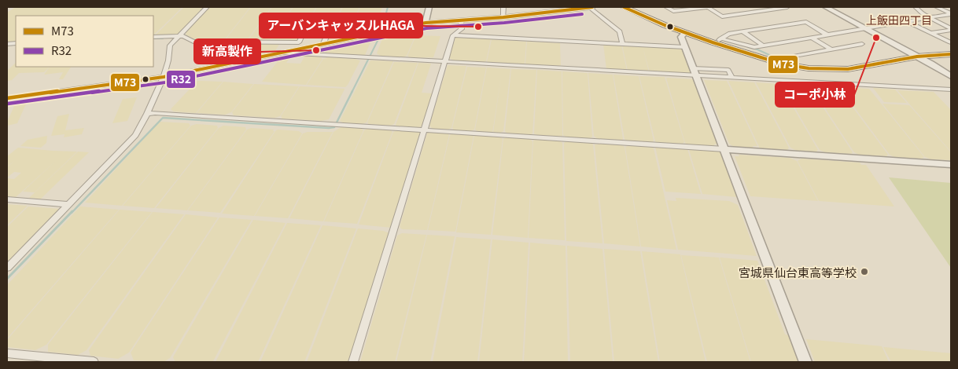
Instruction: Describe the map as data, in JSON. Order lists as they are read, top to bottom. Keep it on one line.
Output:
{"districts":["上飯田四丁目"],"places":["アーバンキャッスルHAGA","コーポ小林","新高製作","宮城県仙台東高等学校"],"lines":["transit line M73","transit line R32"],"legend":["M73","R32"]}
